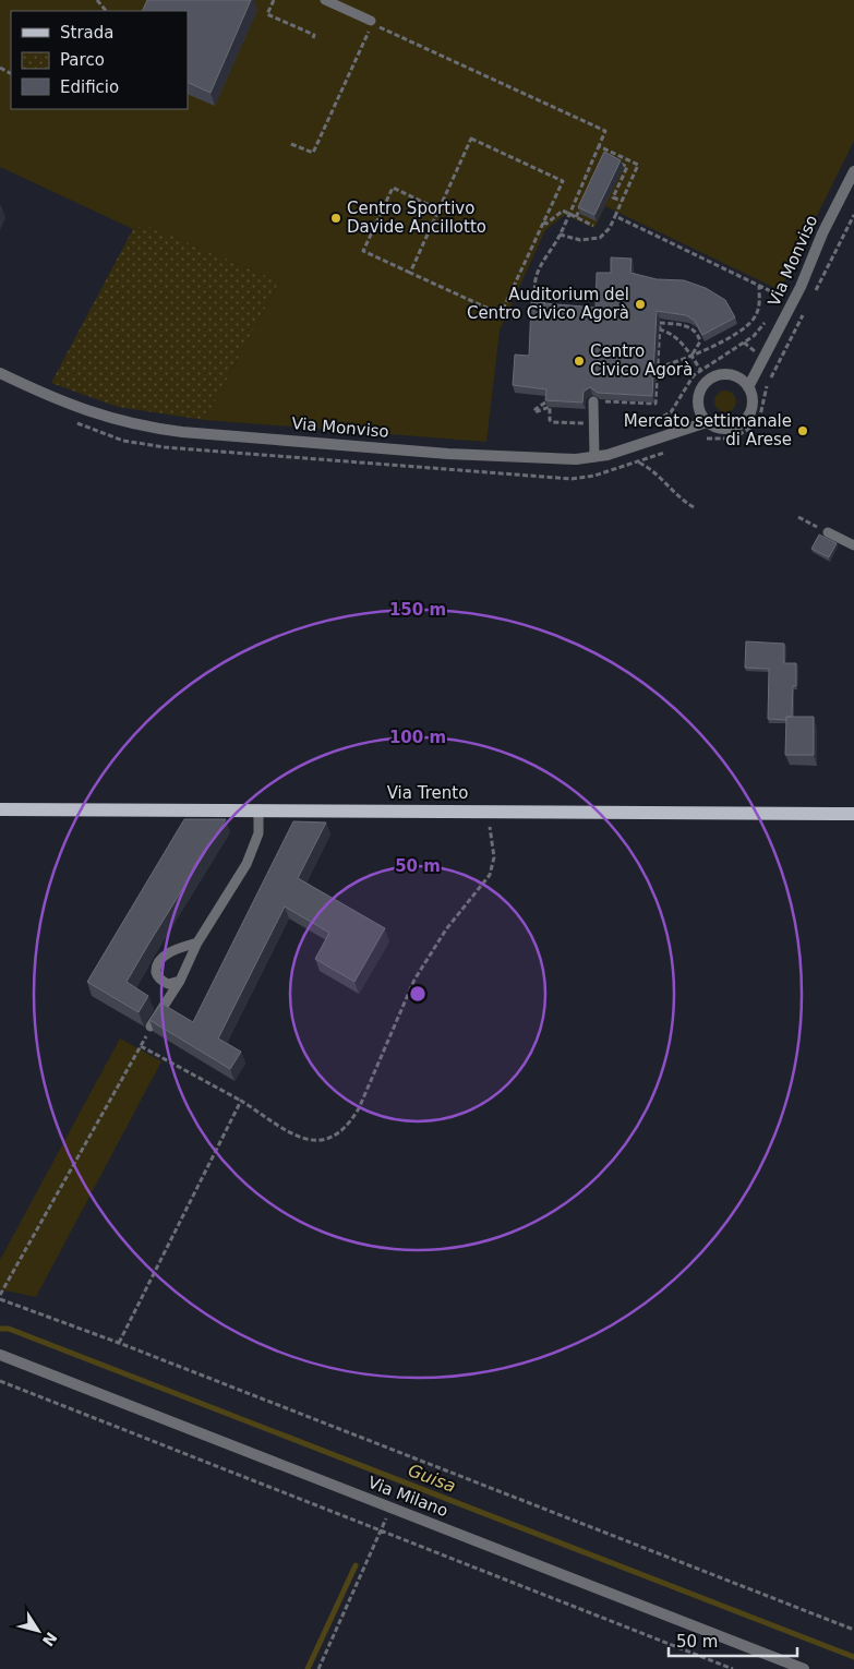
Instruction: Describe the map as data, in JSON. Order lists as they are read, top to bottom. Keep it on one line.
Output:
{"streets":{"main road":["Via Trento"],"street":["Via Monviso","Via Milano"]},"water":["Guisa"],"places":["Centro Sportivo Davide Ancillotto","Auditorium del Centro Civico Agorà","Centro Civico Agorà","Mercato settimanale di Arese"],"legend":["Strada","Parco","Edificio"],"scale_bar":"50 m","north":"bottom right","rings":["150 m","100 m","50 m"]}
